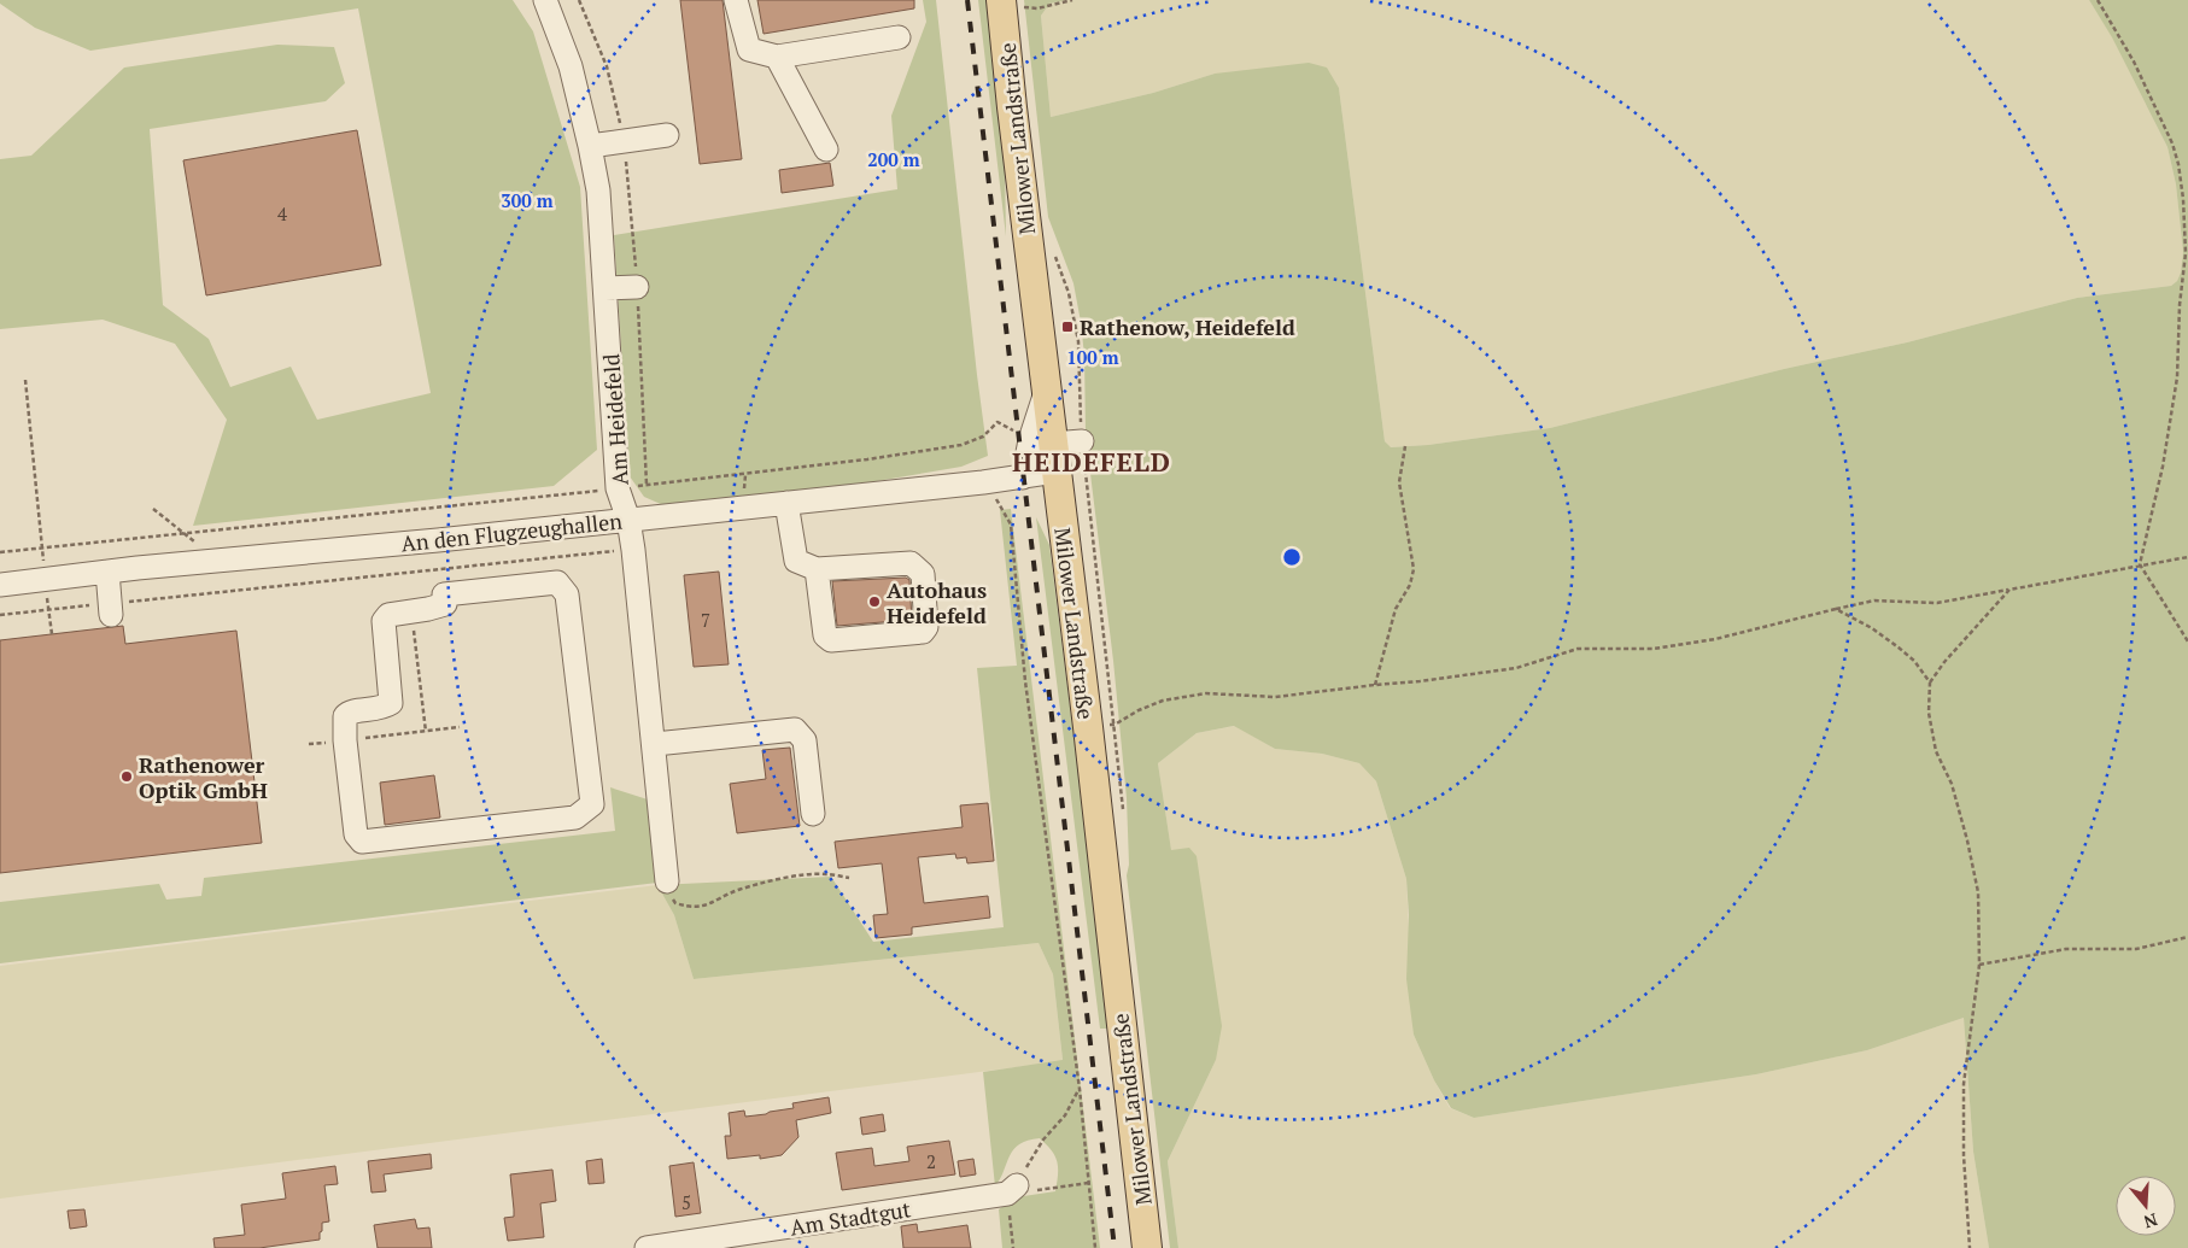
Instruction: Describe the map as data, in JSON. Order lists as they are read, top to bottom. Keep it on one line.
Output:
{"streets":{"main road":["Milower Landstraße"],"street":["Am Heidefeld","An den Flugzeughallen","Am Stadtgut"]},"crossings":[["Milower Landstraße","An den Flugzeughallen"],["Am Heidefeld","An den Flugzeughallen"]],"districts":["HEIDEFELD"],"places":{"transit":["Rathenow, Heidefeld"],"other":["Autohaus Heidefeld","Rathenower Optik GmbH"]},"house_numbers":["4","7","2","5"],"north":"bottom","rings":["200 m","300 m","100 m"]}
